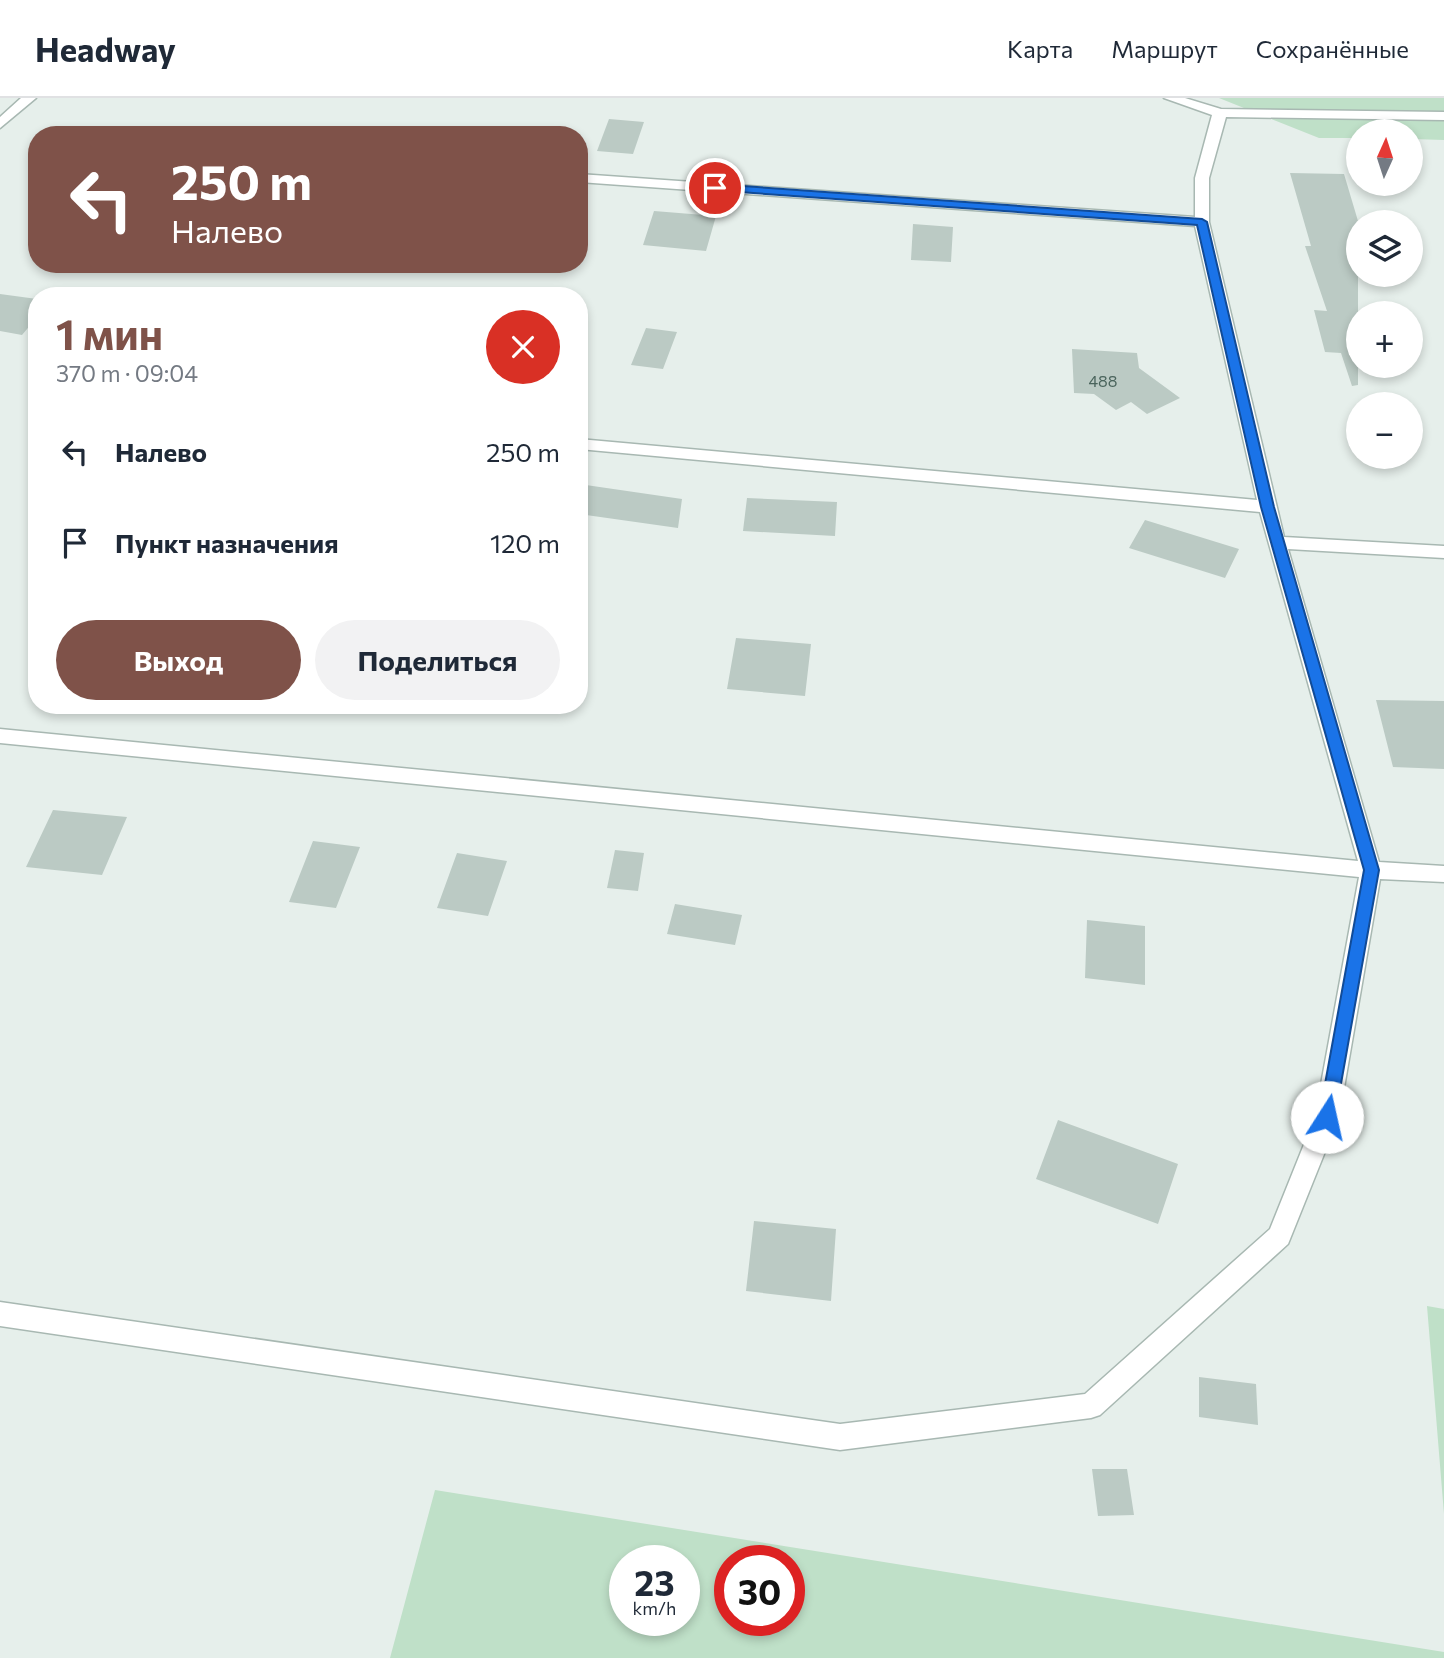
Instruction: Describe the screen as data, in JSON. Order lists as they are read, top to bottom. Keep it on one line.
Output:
{"house_numbers":["488"],"north":"top","page":{"header":"Headway","nav":["Карта","Маршрут","Сохранённые"],"map_buttons":["+","−"],"turn":["250 m","Налево"],"heading":["1 мин","370 m · 09:04"],"list":[{"name":"Налево","value":"250 m"},{"name":"Пункт назначения","value":"120 m"}],"buttons":["Выход","Поделиться"],"speed":"23 km/h","limit":"30"}}
